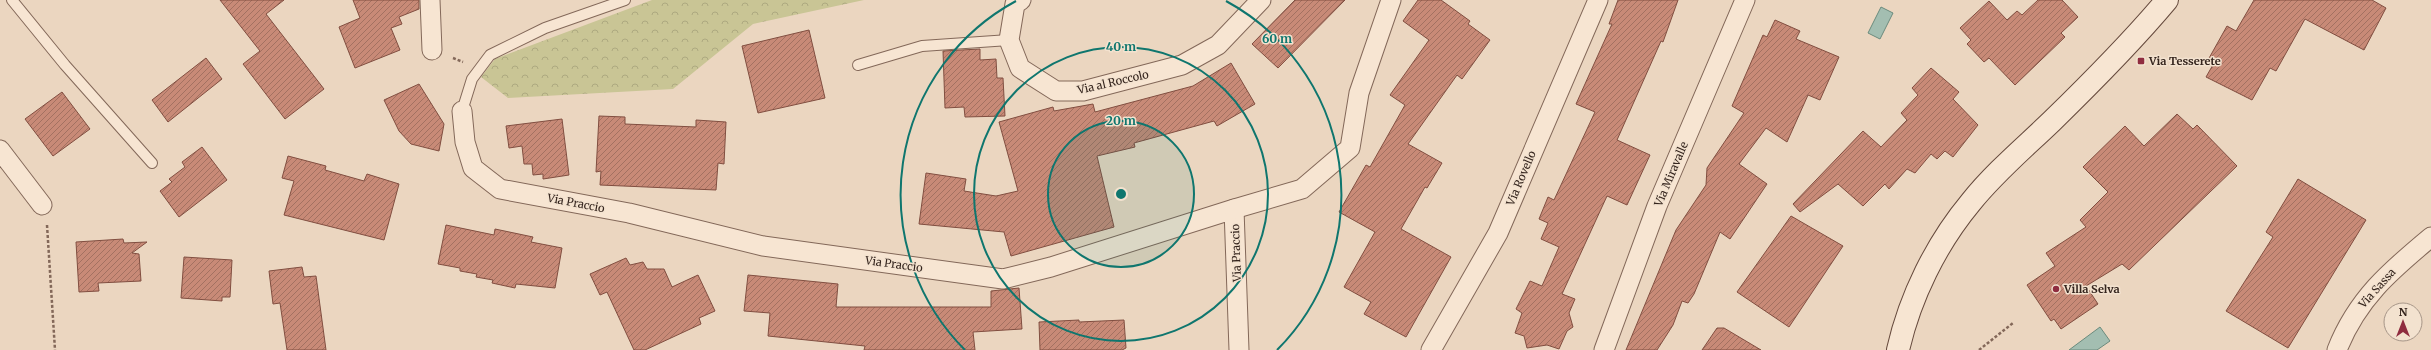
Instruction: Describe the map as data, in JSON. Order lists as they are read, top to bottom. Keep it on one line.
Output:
{"streets":{"street":["Via al Roccolo","Via Miravalle","Via Rovello","Via Praccio","Via Sassa"]},"places":{"transit":["Via Tesserete"],"other":["Villa Selva"]},"north":"top","rings":["60 m","40 m","20 m"]}
